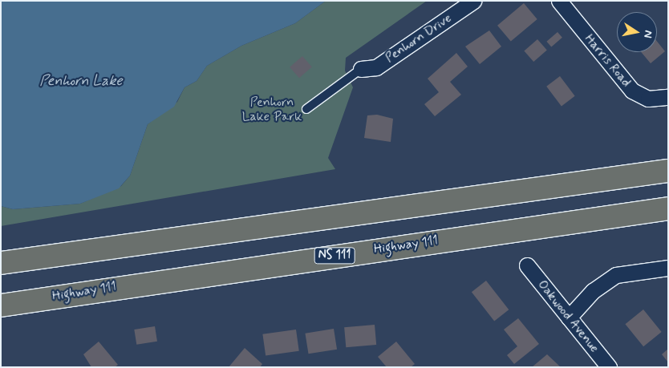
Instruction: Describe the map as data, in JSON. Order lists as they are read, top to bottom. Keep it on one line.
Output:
{"streets":{"highway":["Highway 111","NS 111"],"street":["Penhorn Drive","Harris Road","Oakwood Avenue"]},"water":["Penhorn Lake"],"parks":["Penhorn Lake Park"],"north":"right"}
